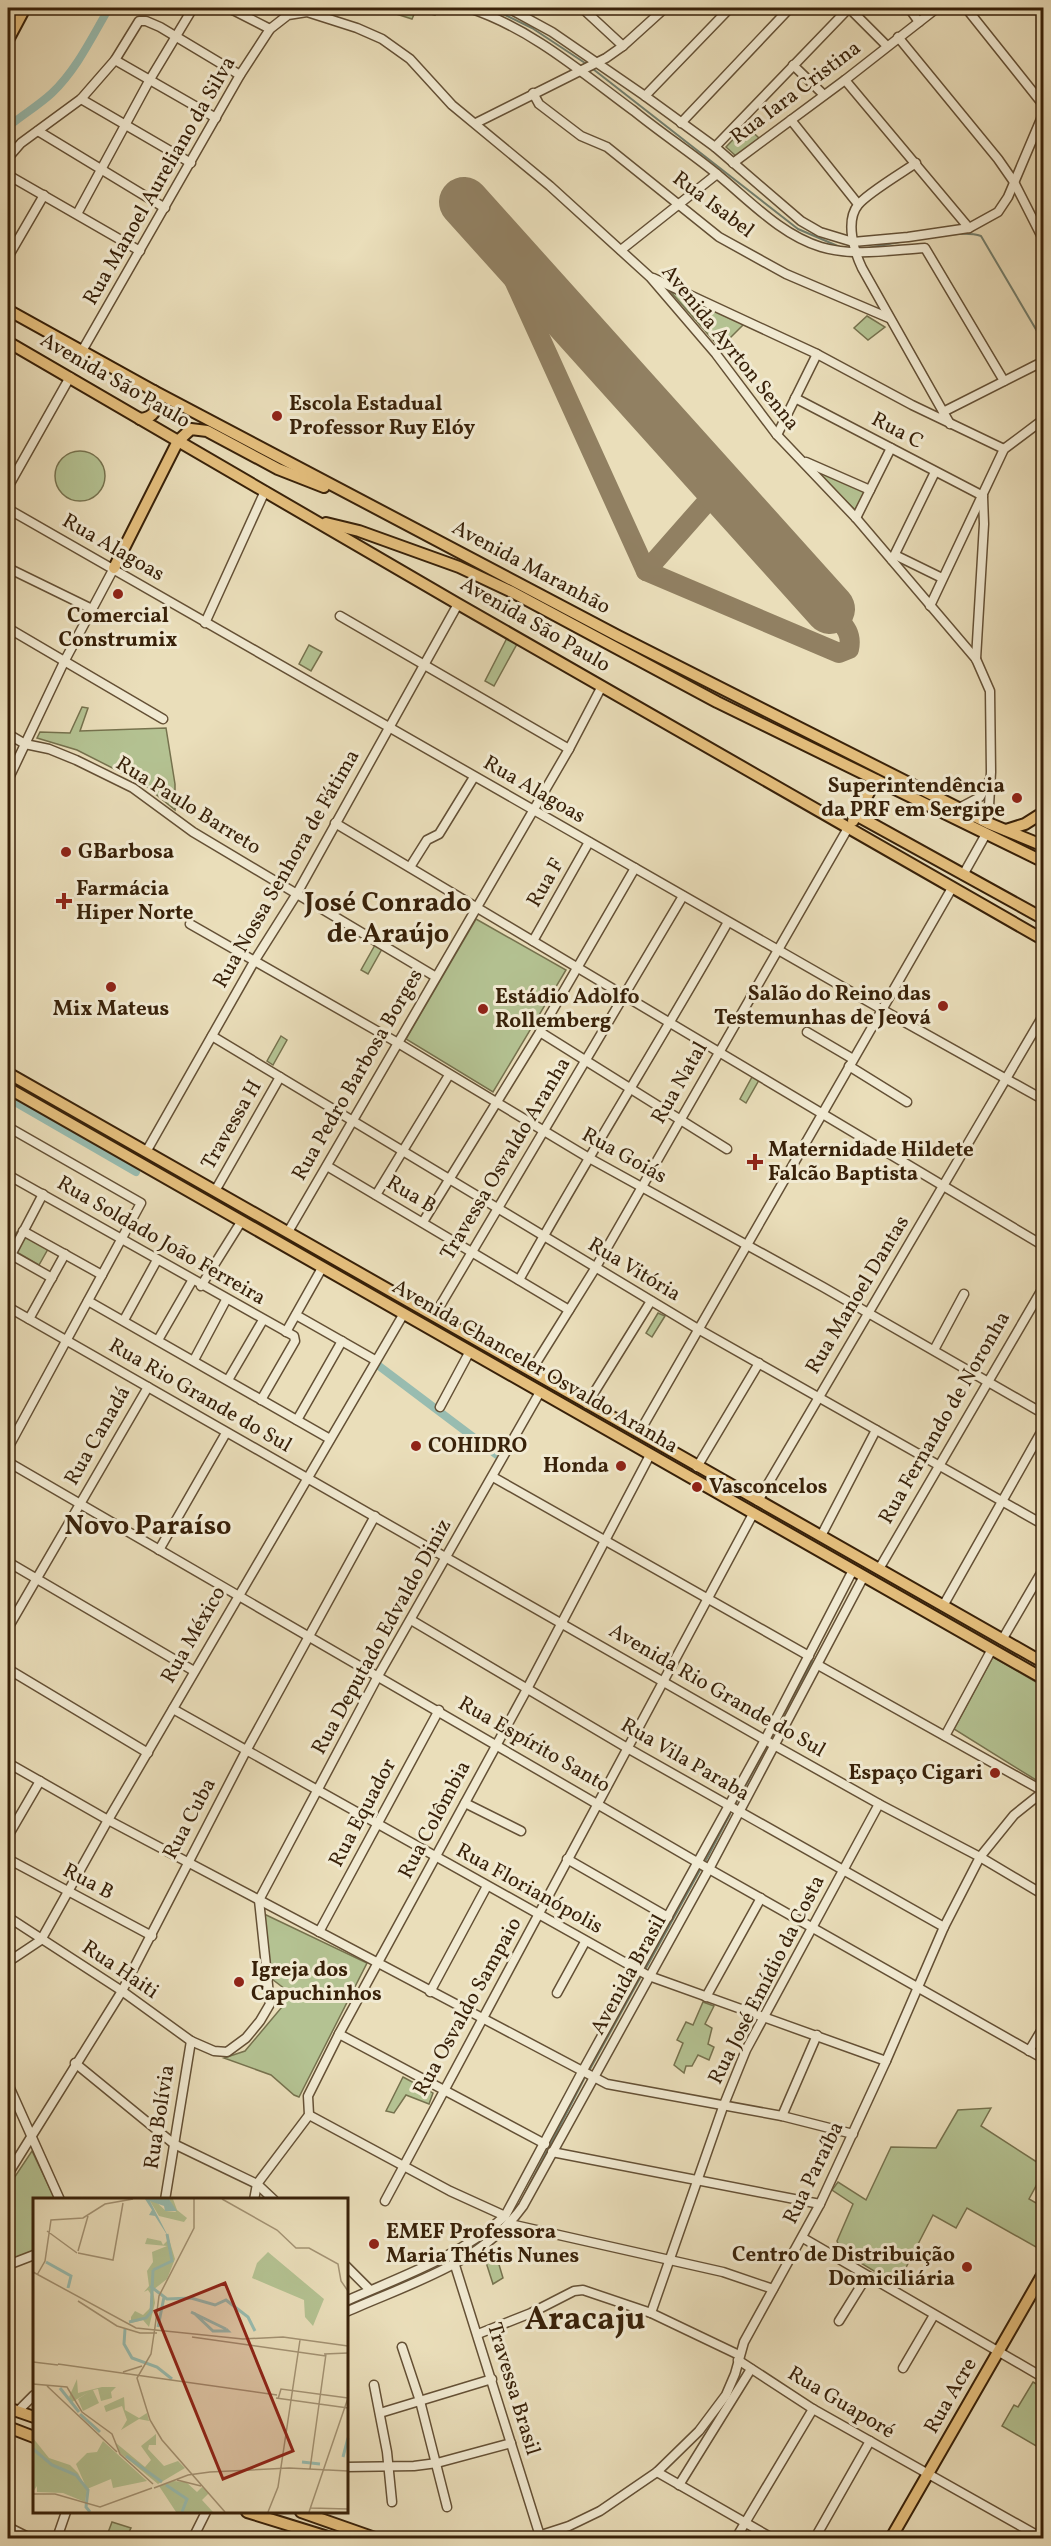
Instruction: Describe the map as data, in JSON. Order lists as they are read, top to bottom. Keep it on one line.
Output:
{"streets":{"main road":["Avenida São Paulo","Avenida Maranhão","Rua Natal","Avenida Chanceler Osvaldo Aranha","Rua Acre"],"street":["Rua Iara Cristina","Rua Manoel Aureliano da Silva","Rua Isabel","Avenida Ayrton Senna","Rua C","Rua Alagoas","Rua Paulo Barreto","Rua Nossa Senhora de Fátima","Rua F","Rua Pedro Barbosa Borges","Travessa H","Rua Goiás","Travessa Osvaldo Aranha","Rua B","Rua Soldado João Ferreira","Rua Vitória","Rua Manoel Dantas","Rua Rio Grande do Sul","Rua Fernando de Noronha","Rua Canadá","Rua México","Rua Deputado Edvaldo Diniz","Avenida Rio Grande do Sul","Rua Espírito Santo","Rua Vila Paraba","Rua Equador","Rua Cuba","Rua Colômbia","Rua Florianópolis","Rua Haiti","Avenida Brasil","Rua José Emídio da Costa","Rua Osvaldo Sampaio","Rua Bolívia","Rua Paraíba","Travessa Brasil","Rua Guaporé"]},"crossings":[["Rua Manoel Aureliano da Silva","Avenida Ayrton Senna"],["Rua Manoel Aureliano da Silva","Avenida Maranhão"],["Avenida Ayrton Senna","Avenida Maranhão"],["Avenida São Paulo","Avenida Maranhão"],["Avenida São Paulo","Rua Nossa Senhora de Fátima"],["Avenida São Paulo","Rua Pedro Barbosa Borges"],["Avenida São Paulo","Rua Natal"],["Rua Alagoas","Rua Nossa Senhora de Fátima"],["Rua Alagoas","Rua F"],["Rua Alagoas","Rua Pedro Barbosa Borges"],["Rua Alagoas","Rua Natal"],["Rua Alagoas","Travessa Osvaldo Aranha"],["Rua Alagoas","Rua Manoel Dantas"],["Avenida Maranhão","Rua Natal"],["Rua Paulo Barreto","Rua Nossa Senhora de Fátima"],["Rua Paulo Barreto","Rua Pedro Barbosa Borges"],["Rua Nossa Senhora de Fátima","Rua Goiás"],["Rua Nossa Senhora de Fátima","Rua Vitória"],["Rua Nossa Senhora de Fátima","Avenida Chanceler Osvaldo Aranha"],["Rua Pedro Barbosa Borges","Rua Goiás"],["Rua Pedro Barbosa Borges","Rua B"],["Rua Pedro Barbosa Borges","Rua Vitória"],["Rua Pedro Barbosa Borges","Avenida Chanceler Osvaldo Aranha"],["Rua Natal","Rua Goiás"],["Rua Natal","Rua B"],["Rua Natal","Rua Vitória"],["Rua Natal","Avenida Chanceler Osvaldo Aranha"],["Travessa H","Rua Vitória"],["Travessa H","Avenida Chanceler Osvaldo Aranha"],["Rua Goiás","Travessa Osvaldo Aranha"],["Rua Goiás","Rua Manoel Dantas"],["Rua Goiás","Rua Fernando de Noronha"],["Travessa Osvaldo Aranha","Rua B"],["Travessa Osvaldo Aranha","Rua Vitória"],["Travessa Osvaldo Aranha","Avenida Chanceler Osvaldo Aranha"],["Rua B","Rua México"],["Rua B","Rua Cuba"],["Rua Vitória","Rua Manoel Dantas"],["Rua Vitória","Rua Fernando de Noronha"],["Rua Manoel Dantas","Avenida Chanceler Osvaldo Aranha"],["Avenida Chanceler Osvaldo Aranha","Rua Fernando de Noronha"],["Avenida Chanceler Osvaldo Aranha","Rua México"],["Avenida Chanceler Osvaldo Aranha","Rua Deputado Edvaldo Diniz"],["Avenida Chanceler Osvaldo Aranha","Rua Colômbia"],["Avenida Chanceler Osvaldo Aranha","Avenida Brasil"],["Avenida Chanceler Osvaldo Aranha","Rua Osvaldo Sampaio"],["Rua Rio Grande do Sul","Rua Canadá"],["Rua Rio Grande do Sul","Rua México"],["Rua Rio Grande do Sul","Avenida Rio Grande do Sul"],["Rua Rio Grande do Sul","Rua Cuba"],["Rua Canadá","Rua Espírito Santo"],["Rua México","Rua Espírito Santo"],["Rua México","Rua Florianópolis"],["Rua México","Rua Haiti"],["Rua Deputado Edvaldo Diniz","Avenida Rio Grande do Sul"],["Rua Deputado Edvaldo Diniz","Rua Espírito Santo"],["Rua Deputado Edvaldo Diniz","Rua Vila Paraba"],["Rua Deputado Edvaldo Diniz","Rua Florianópolis"],["Rua Deputado Edvaldo Diniz","Rua Haiti"],["Avenida Rio Grande do Sul","Rua Cuba"],["Avenida Rio Grande do Sul","Rua Colômbia"],["Avenida Rio Grande do Sul","Avenida Brasil"],["Avenida Rio Grande do Sul","Rua José Emídio da Costa"],["Avenida Rio Grande do Sul","Rua Osvaldo Sampaio"],["Avenida Rio Grande do Sul","Rua Paraíba"],["Rua Espírito Santo","Rua Equador"],["Rua Espírito Santo","Rua Cuba"],["Rua Espírito Santo","Rua Colômbia"],["Rua Espírito Santo","Avenida Brasil"],["Rua Espírito Santo","Rua José Emídio da Costa"],["Rua Espírito Santo","Rua Osvaldo Sampaio"],["Rua Espírito Santo","Rua Paraíba"],["Rua Vila Paraba","Rua Colômbia"],["Rua Vila Paraba","Avenida Brasil"],["Rua Vila Paraba","Rua José Emídio da Costa"],["Rua Vila Paraba","Rua Osvaldo Sampaio"],["Rua Vila Paraba","Rua Paraíba"],["Rua Equador","Rua Florianópolis"],["Rua Cuba","Rua Florianópolis"],["Rua Cuba","Rua Haiti"],["Rua Colômbia","Rua Florianópolis"],["Rua Florianópolis","Avenida Brasil"],["Rua Florianópolis","Rua José Emídio da Costa"],["Rua Florianópolis","Rua Osvaldo Sampaio"],["Rua Florianópolis","Rua Paraíba"],["Rua Haiti","Rua Bolívia"],["Avenida Brasil","Travessa Brasil"],["Rua José Emídio da Costa","Rua Guaporé"],["Rua Paraíba","Travessa Brasil"],["Rua Paraíba","Rua Guaporé"],["Travessa Brasil","Rua Guaporé"],["Rua Acre","Rua Guaporé"]],"districts":["José Conrado de Araújo","Novo Paraíso","Aracaju"],"places":{"other":["Escola Estadual Professor Ruy Elóy","Comercial Construmix","Superintendência da PRF em Sergipe","GBarbosa","Mix Mateus","Salão do Reino das Testemunhas de Jeová","Estádio Adolfo Rollemberg","COHIDRO","Honda","Vasconcelos","Espaço Cigari","Igreja dos Capuchinhos","EMEF Professora Maria Thétis Nunes","Centro de Distribuição Domiciliária"],"health":["Farmácia Hiper Norte","Maternidade Hildete Falcão Baptista"]}}
